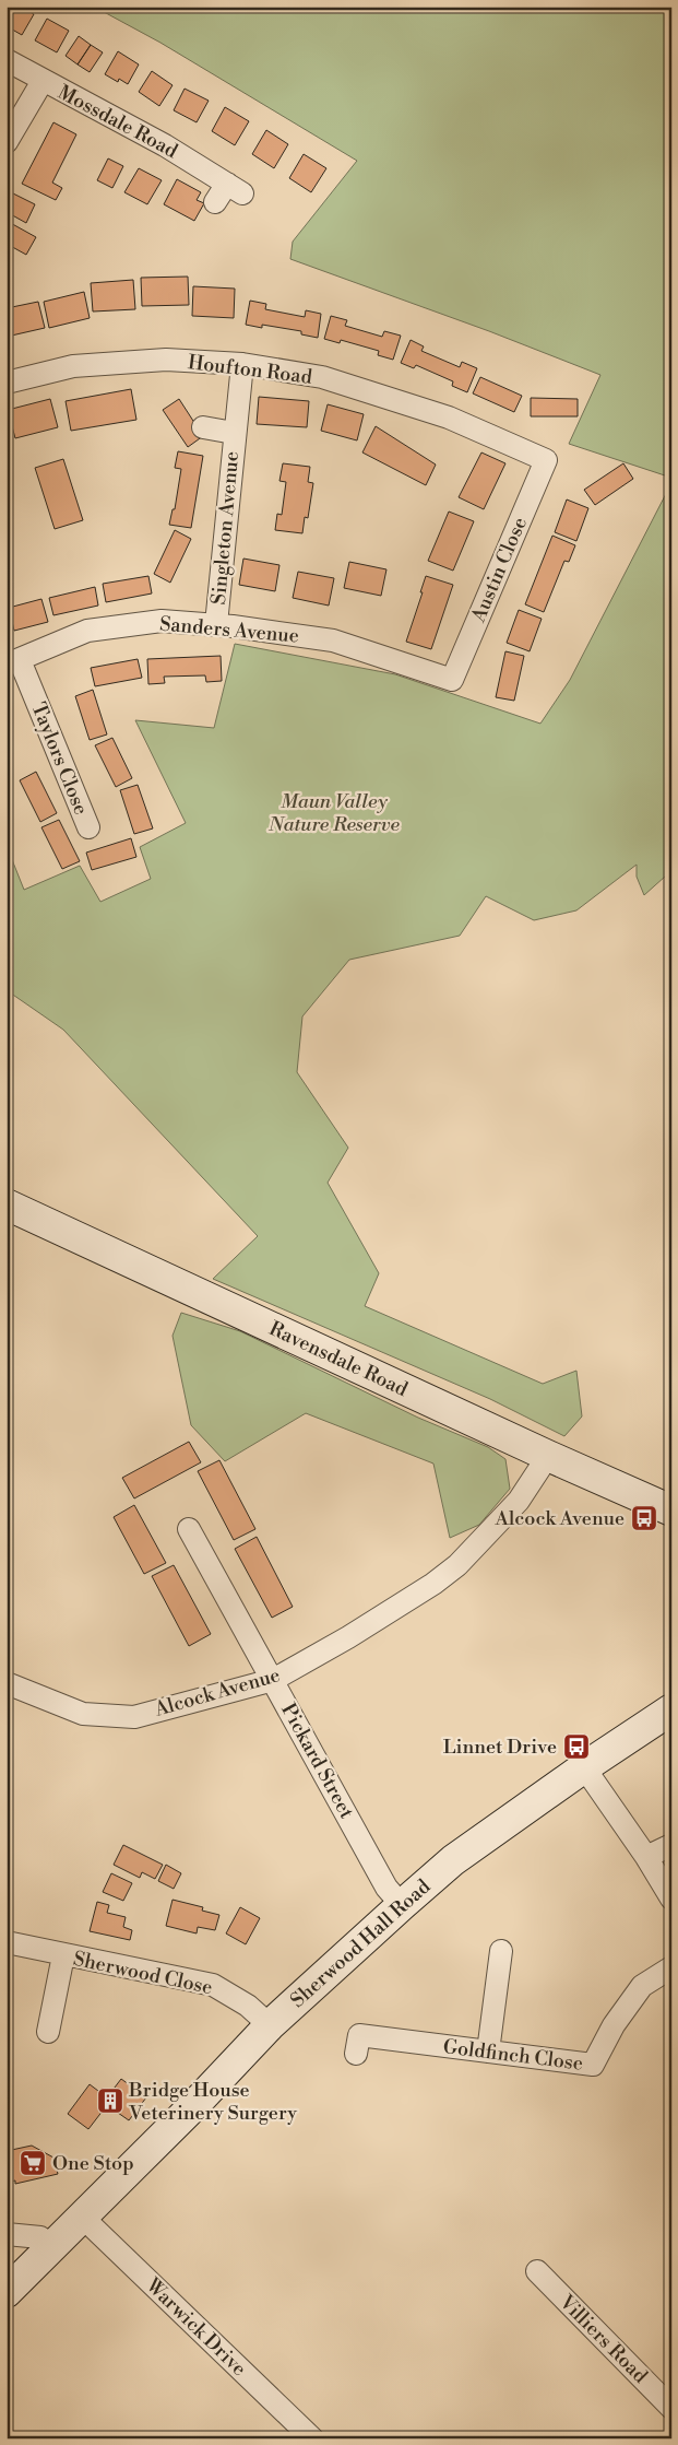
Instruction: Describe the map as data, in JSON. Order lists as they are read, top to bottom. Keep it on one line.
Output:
{"streets":{"main road":["Ravensdale Road","Sherwood Hall Road"],"street":["Mossdale Road","Houfton Road","Singleton Avenue","Austin Close","Sanders Avenue","Taylors Close","Alcock Avenue","Pickard Street","Sherwood Close","Goldfinch Close","Warwick Drive","Villiers Road"]},"crossings":[["Houfton Road","Singleton Avenue"],["Houfton Road","Austin Close"],["Singleton Avenue","Sanders Avenue"],["Austin Close","Sanders Avenue"],["Sanders Avenue","Taylors Close"],["Ravensdale Road","Alcock Avenue"],["Alcock Avenue","Pickard Street"],["Pickard Street","Sherwood Hall Road"],["Sherwood Hall Road","Sherwood Close"],["Sherwood Hall Road","Warwick Drive"]],"parks":["Maun Valley Nature Reserve"],"places":{"bus stop":["Alcock Avenue","Linnet Drive"],"building":["Bridge House Veterinery Surgery"],"supermarket":["One Stop"]}}
